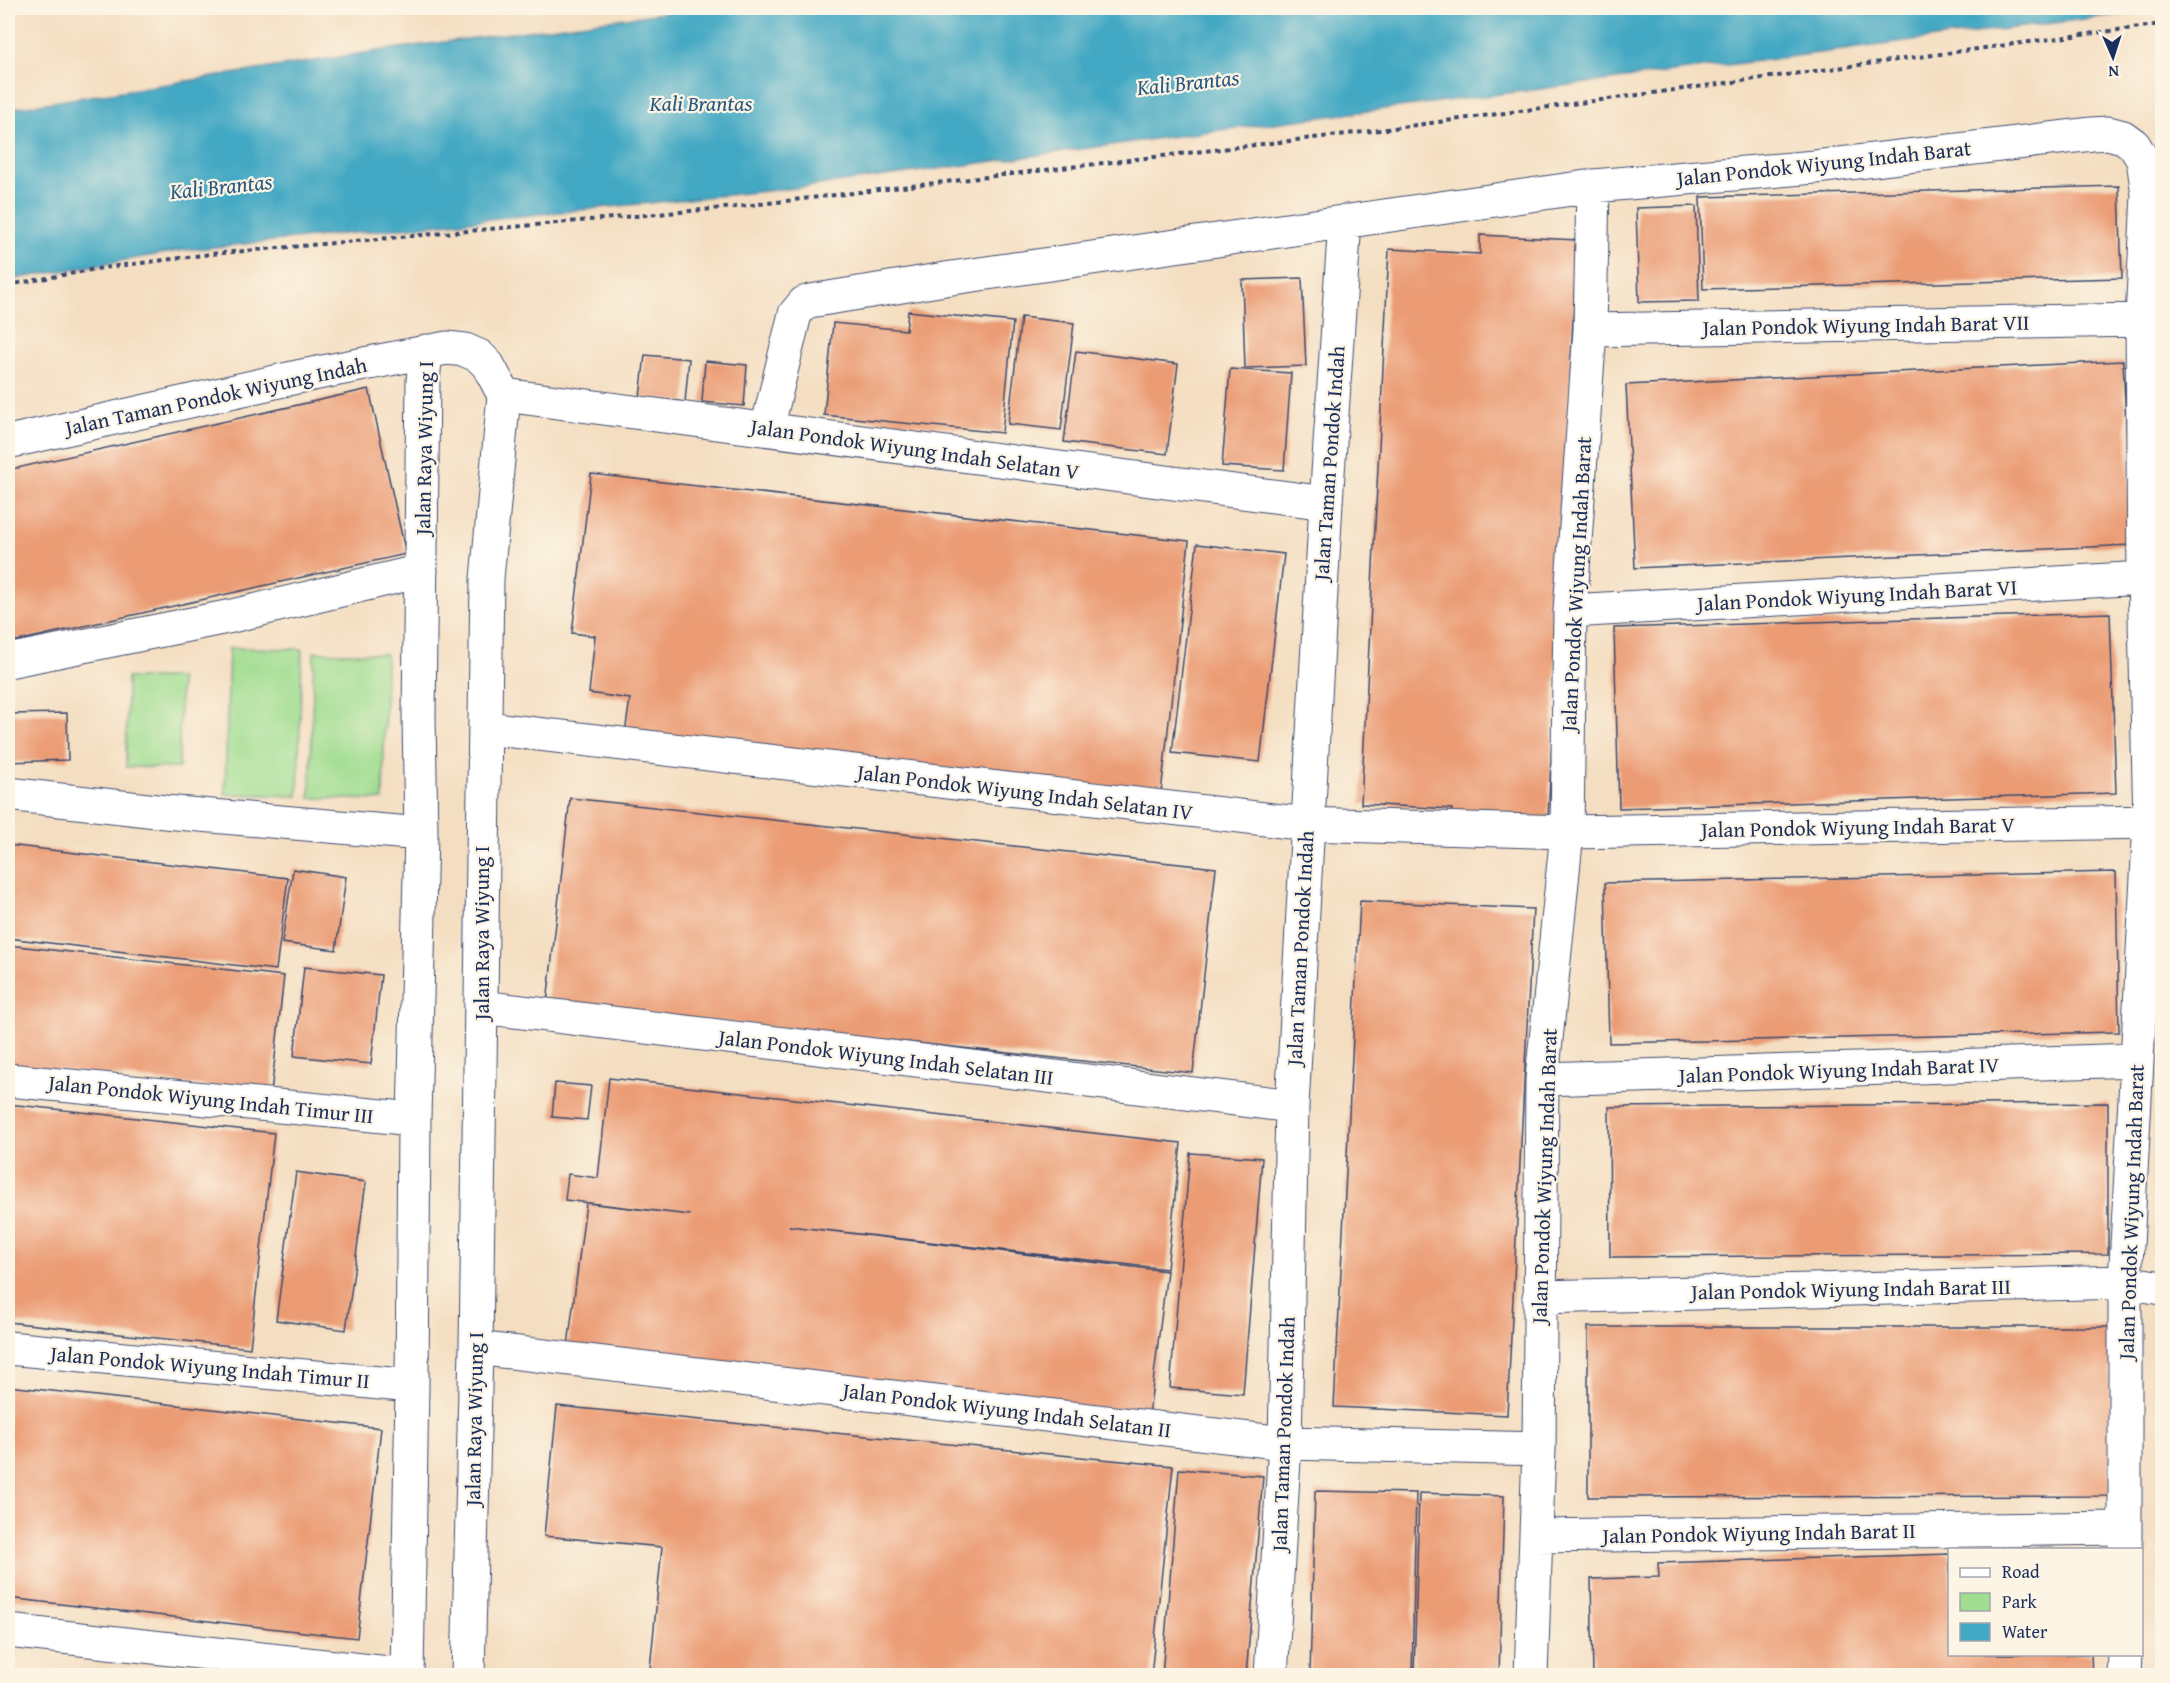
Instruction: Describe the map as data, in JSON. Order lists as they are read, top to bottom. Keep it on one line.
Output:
{"streets":{"street":["Jalan Pondok Wiyung Indah Barat","Jalan Pondok Wiyung Indah Barat VII","Jalan Taman Pondok Wiyung Indah","Jalan Raya Wiyung I","Jalan Pondok Wiyung Indah Selatan V","Jalan Taman Pondok Indah","Jalan Pondok Wiyung Indah Barat VI","Jalan Pondok Wiyung Indah Selatan IV","Jalan Pondok Wiyung Indah Barat V","Jalan Pondok Wiyung Indah Selatan III","Jalan Pondok Wiyung Indah Barat IV","Jalan Pondok Wiyung Indah Timur III","Jalan Pondok Wiyung Indah Barat III","Jalan Pondok Wiyung Indah Timur II","Jalan Pondok Wiyung Indah Selatan II","Jalan Pondok Wiyung Indah Barat II"]},"crossings":[["Jalan Pondok Wiyung Indah Barat","Jalan Pondok Wiyung Indah Barat VII"],["Jalan Pondok Wiyung Indah Barat","Jalan Pondok Wiyung Indah Barat VI"],["Jalan Pondok Wiyung Indah Barat","Jalan Pondok Wiyung Indah Selatan IV"],["Jalan Pondok Wiyung Indah Barat","Jalan Pondok Wiyung Indah Barat V"],["Jalan Pondok Wiyung Indah Barat","Jalan Pondok Wiyung Indah Barat IV"],["Jalan Pondok Wiyung Indah Barat","Jalan Pondok Wiyung Indah Barat III"],["Jalan Pondok Wiyung Indah Barat","Jalan Pondok Wiyung Indah Selatan II"],["Jalan Pondok Wiyung Indah Barat","Jalan Pondok Wiyung Indah Barat II"],["Jalan Taman Pondok Wiyung Indah","Jalan Raya Wiyung I"],["Jalan Raya Wiyung I","Jalan Pondok Wiyung Indah Selatan V"],["Jalan Raya Wiyung I","Jalan Pondok Wiyung Indah Selatan IV"],["Jalan Raya Wiyung I","Jalan Pondok Wiyung Indah Selatan III"],["Jalan Raya Wiyung I","Jalan Pondok Wiyung Indah Timur III"],["Jalan Raya Wiyung I","Jalan Pondok Wiyung Indah Timur II"],["Jalan Raya Wiyung I","Jalan Pondok Wiyung Indah Selatan II"],["Jalan Pondok Wiyung Indah Selatan V","Jalan Taman Pondok Indah"],["Jalan Taman Pondok Indah","Jalan Pondok Wiyung Indah Selatan IV"],["Jalan Taman Pondok Indah","Jalan Pondok Wiyung Indah Selatan III"],["Jalan Taman Pondok Indah","Jalan Pondok Wiyung Indah Selatan II"],["Jalan Pondok Wiyung Indah Selatan IV","Jalan Pondok Wiyung Indah Barat V"]],"water":["Kali Brantas"],"legend":["Road","Park","Water"],"north":"bottom"}
